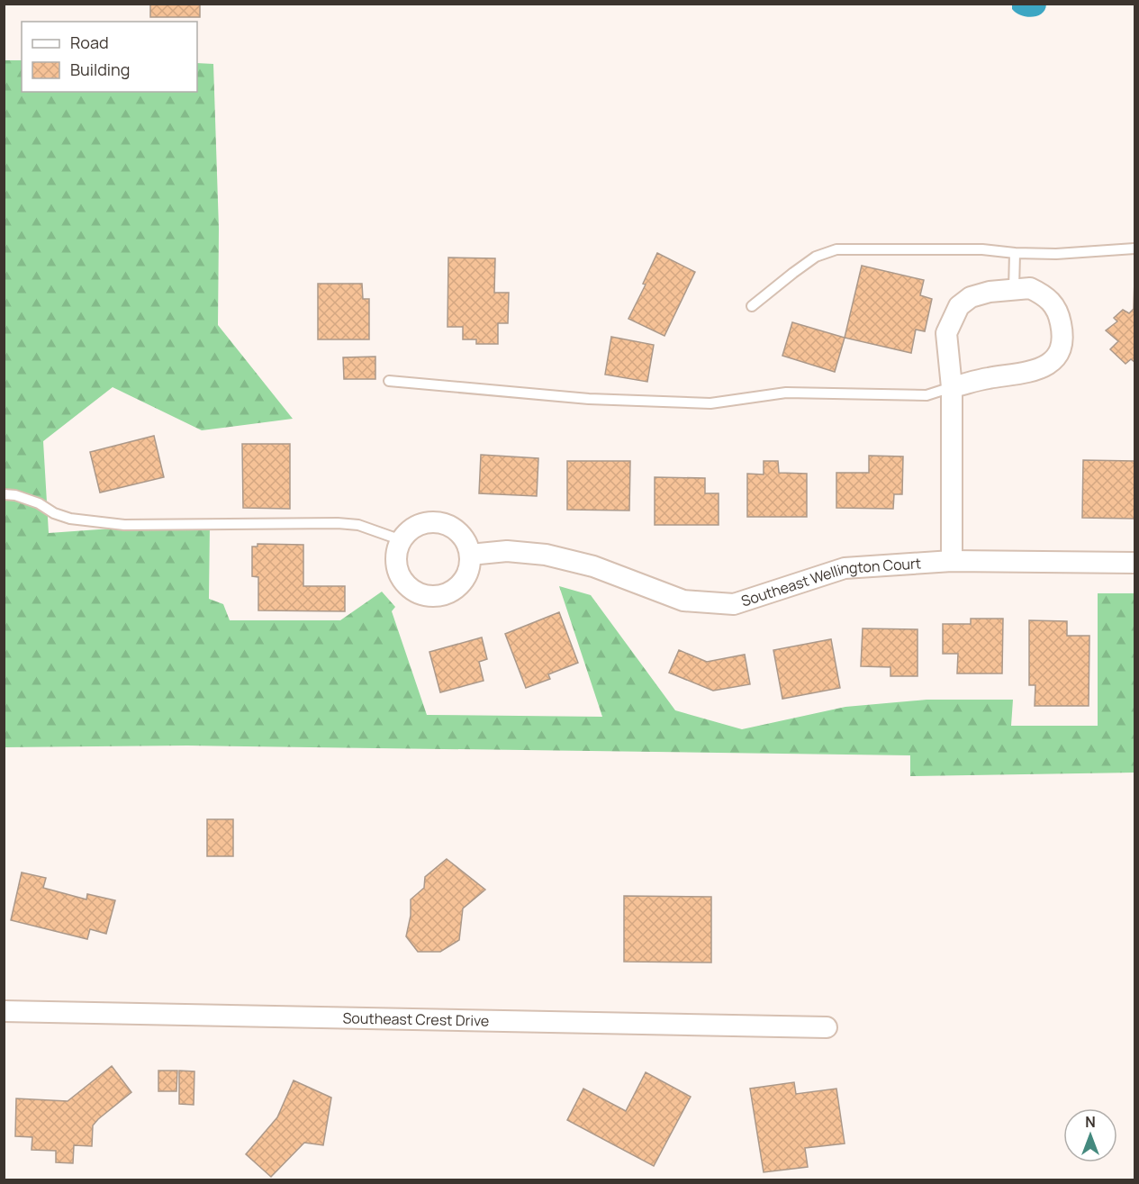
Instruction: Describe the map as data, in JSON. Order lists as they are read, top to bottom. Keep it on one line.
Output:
{"streets":{"street":["Southeast Wellington Court","Southeast Crest Drive"]},"legend":["Road","Building"],"north":"top"}
